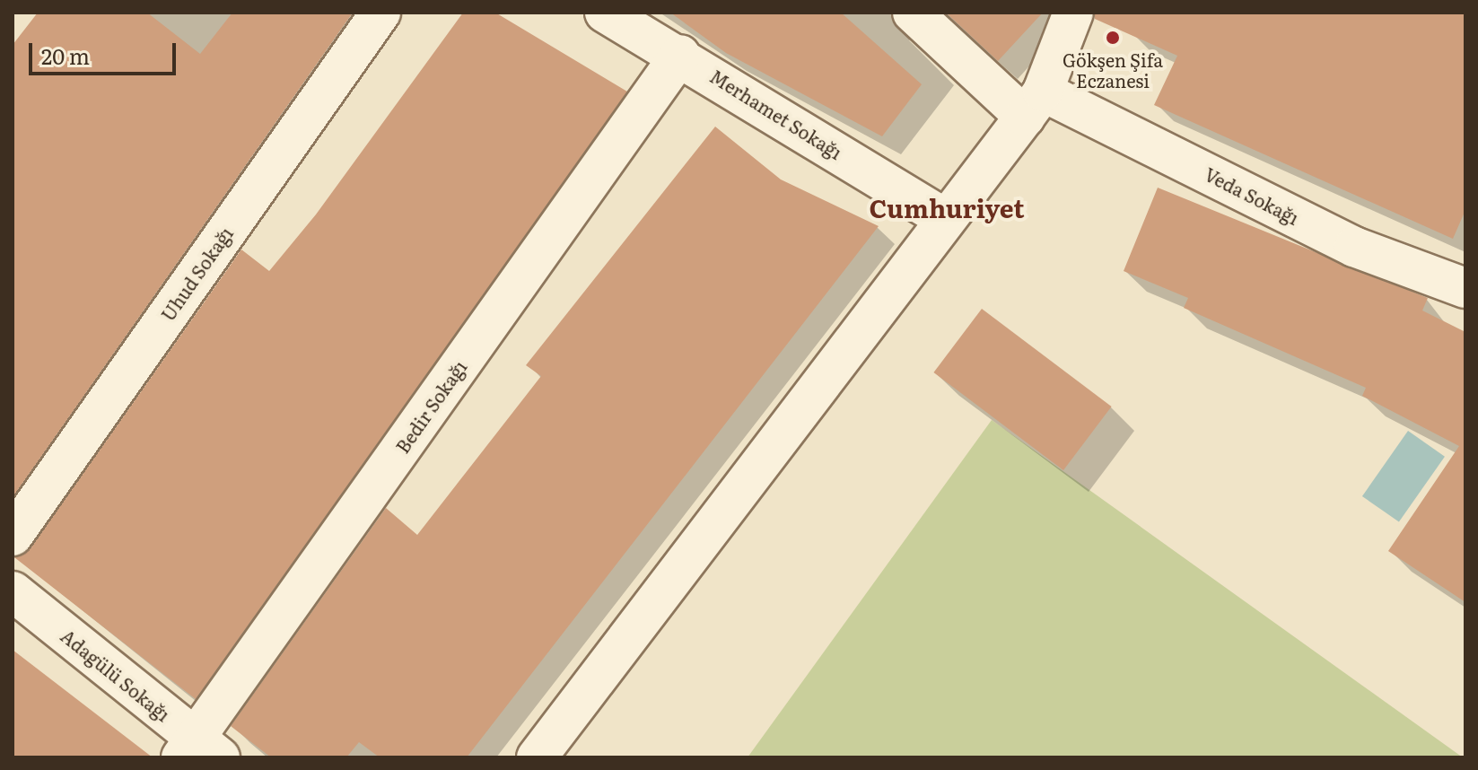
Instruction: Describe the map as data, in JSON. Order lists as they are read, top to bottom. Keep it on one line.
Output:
{"streets":{"street":["Merhamet Sokağı","Veda Sokağı","Uhud Sokağı","Bedir Sokağı","Adagülü Sokağı"]},"crossings":[["Merhamet Sokağı","Bedir Sokağı"],["Bedir Sokağı","Adagülü Sokağı"]],"districts":["Cumhuriyet"],"places":["Gökşen Şifa Eczanesi"],"scale_bar":"20 m"}
